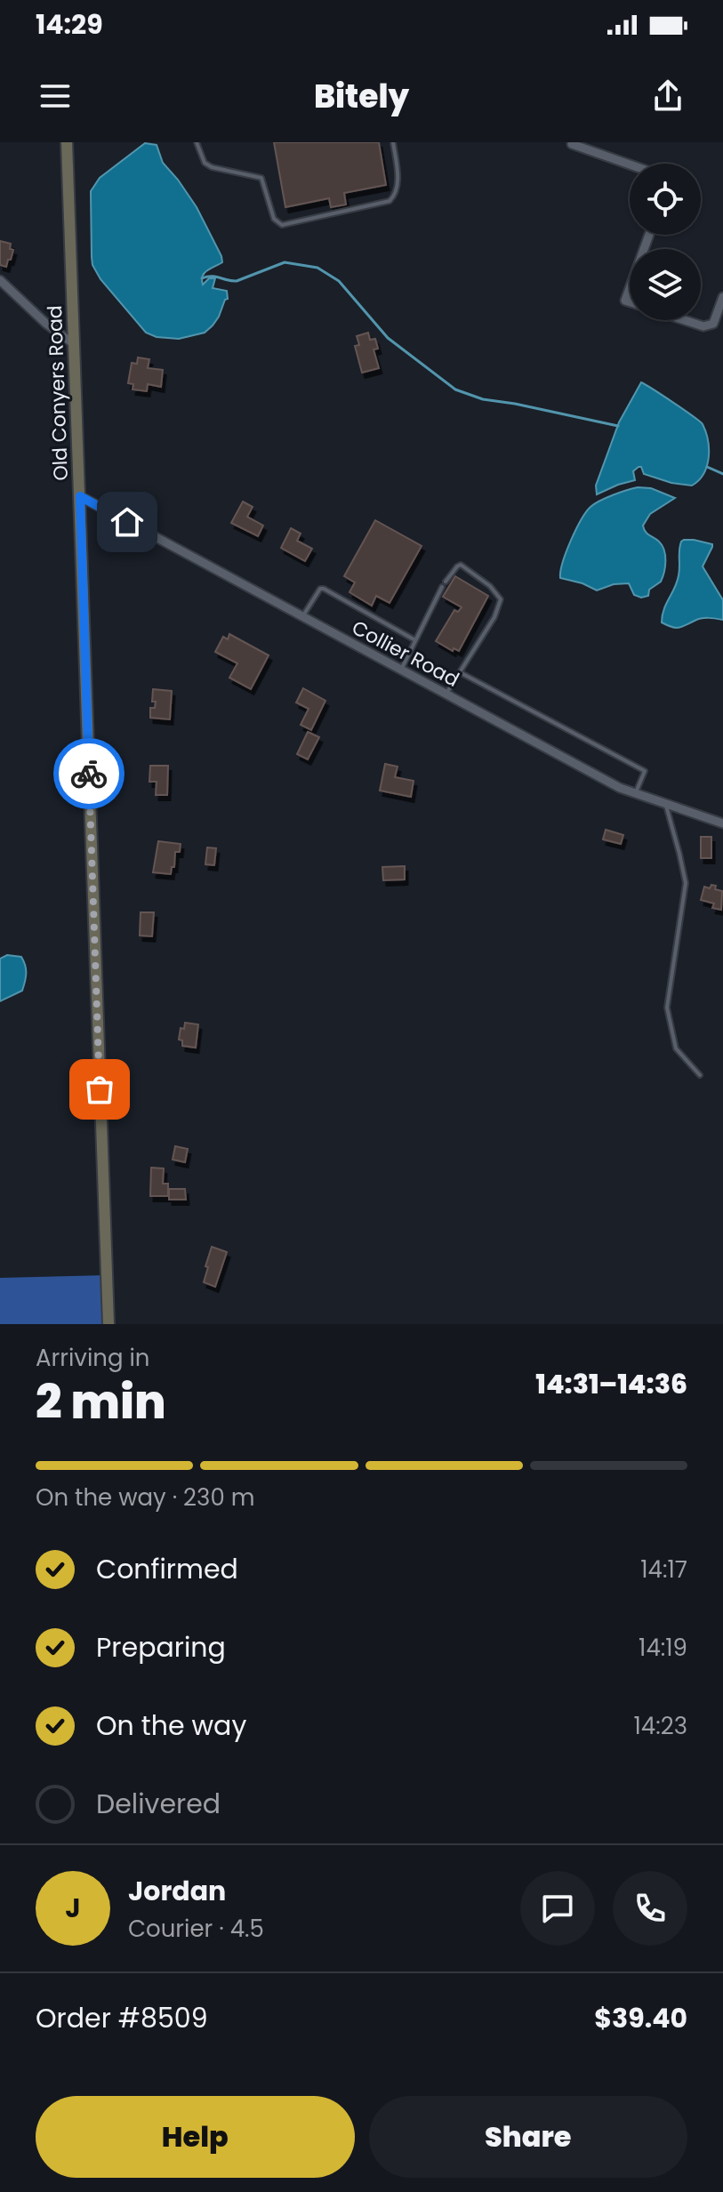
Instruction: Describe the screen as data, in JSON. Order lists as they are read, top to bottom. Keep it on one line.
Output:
{"streets":{"street":["Old Conyers Road","Collier Road"]},"crossings":[["Old Conyers Road","Collier Road"]],"page":{"status":"14:29","header":"Bitely","heading":["2 min","Arriving in","14:31–14:36"],"panel":["Jordan","Courier · 4.5","Order #8509","$39.40"],"bar":"On the way · 230 m","list":[["Confirmed","14:17"],["Preparing","14:19"],["On the way","14:23"],"Delivered"],"round":"J","buttons":["Help","Share"]}}
